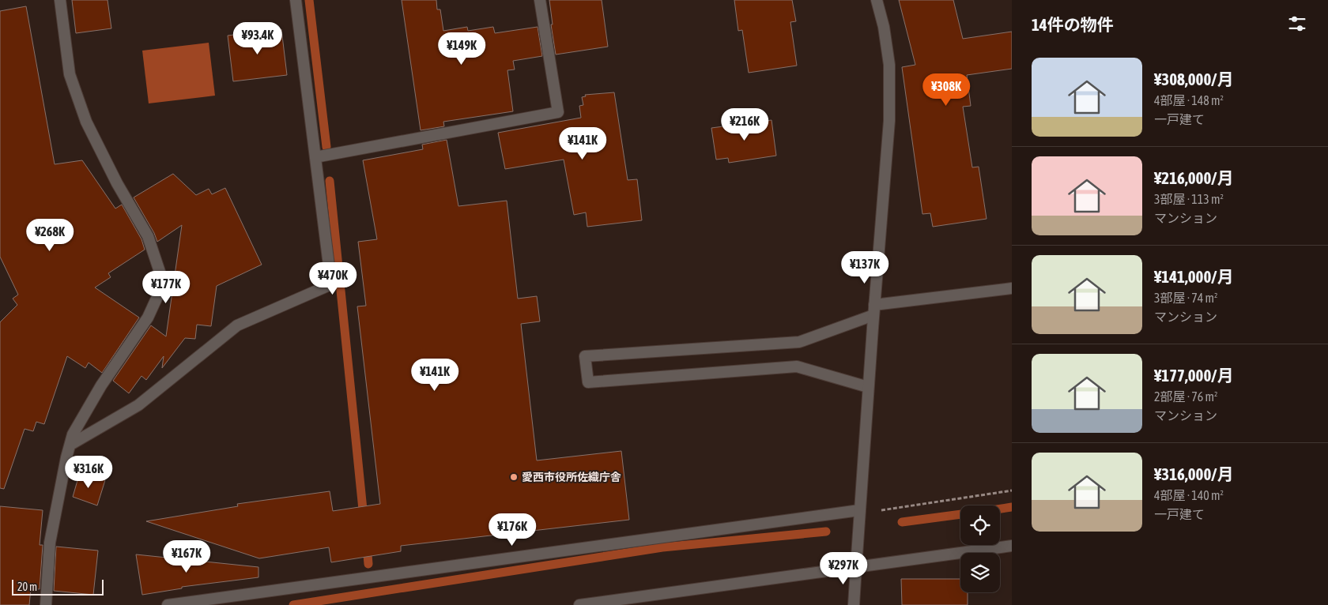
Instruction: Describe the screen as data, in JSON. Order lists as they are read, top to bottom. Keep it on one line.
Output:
{"places":["愛西市役所佐織庁舎"],"scale_bar":"20 m","page":{"heading":"14件の物件","price":["¥93.4K","¥149K","¥308K","¥216K","¥141K","¥268K","¥137K","¥470K","¥177K","¥141K","¥316K","¥176K","¥167K","¥297K"],"list":[{"name":"¥308,000/月","note":"4部屋 · 148 m² · 一戸建て"},{"name":"¥216,000/月","note":"3部屋 · 113 m² · マンション"},{"name":"¥141,000/月","note":"3部屋 · 74 m² · マンション"},{"name":"¥177,000/月","note":"2部屋 · 76 m² · マンション"},{"name":"¥316,000/月","note":"4部屋 · 140 m² · 一戸建て"}],"scale":"20 m"}}
